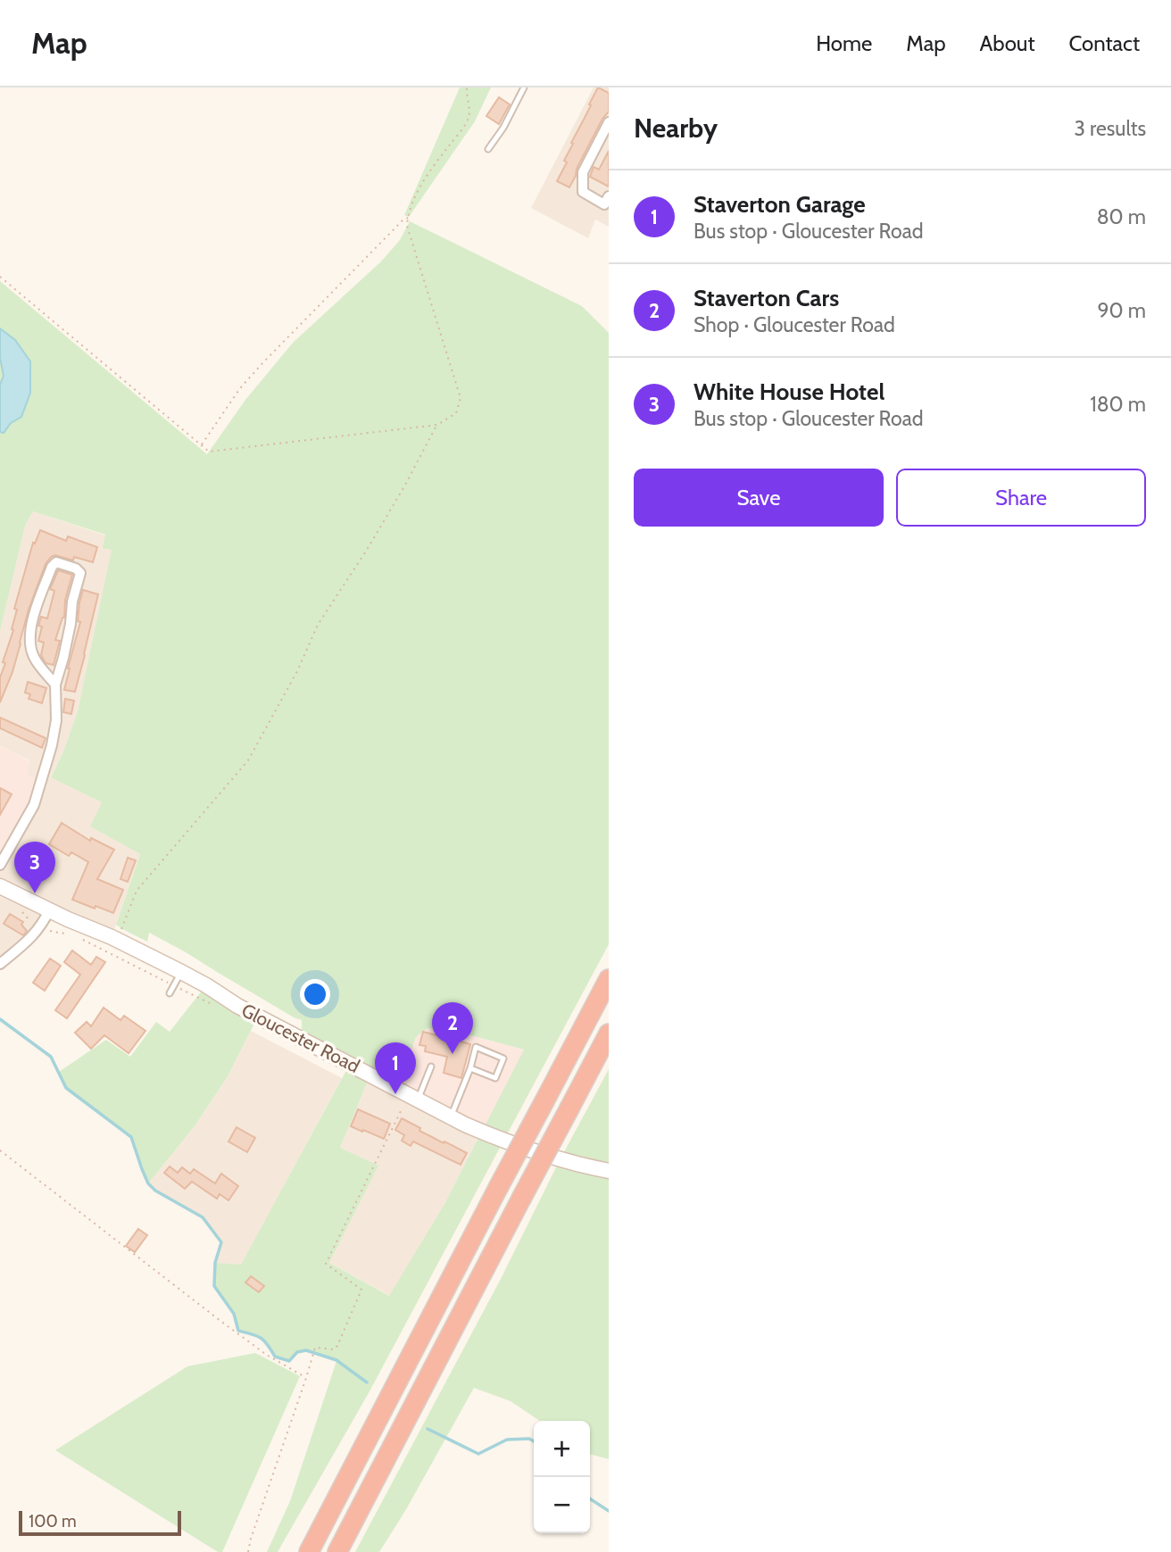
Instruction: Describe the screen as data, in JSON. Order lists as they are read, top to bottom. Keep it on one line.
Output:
{"streets":{"main road":["Gloucester Road"]},"scale_bar":"100 m","page":{"header":"Map","nav":["Home","Map","About","Contact"],"heading":["Nearby","3 results"],"list":[{"mark":"1","name":"Staverton Garage","note":"Bus stop · Gloucester Road","value":"80 m"},{"mark":"2","name":"Staverton Cars","note":"Shop · Gloucester Road","value":"90 m"},{"mark":"3","name":"White House Hotel","note":"Bus stop · Gloucester Road","value":"180 m"}],"buttons":["Save","Share"],"pins":["3","2","1"],"map_buttons":["+","−"],"scale":"100 m"}}
